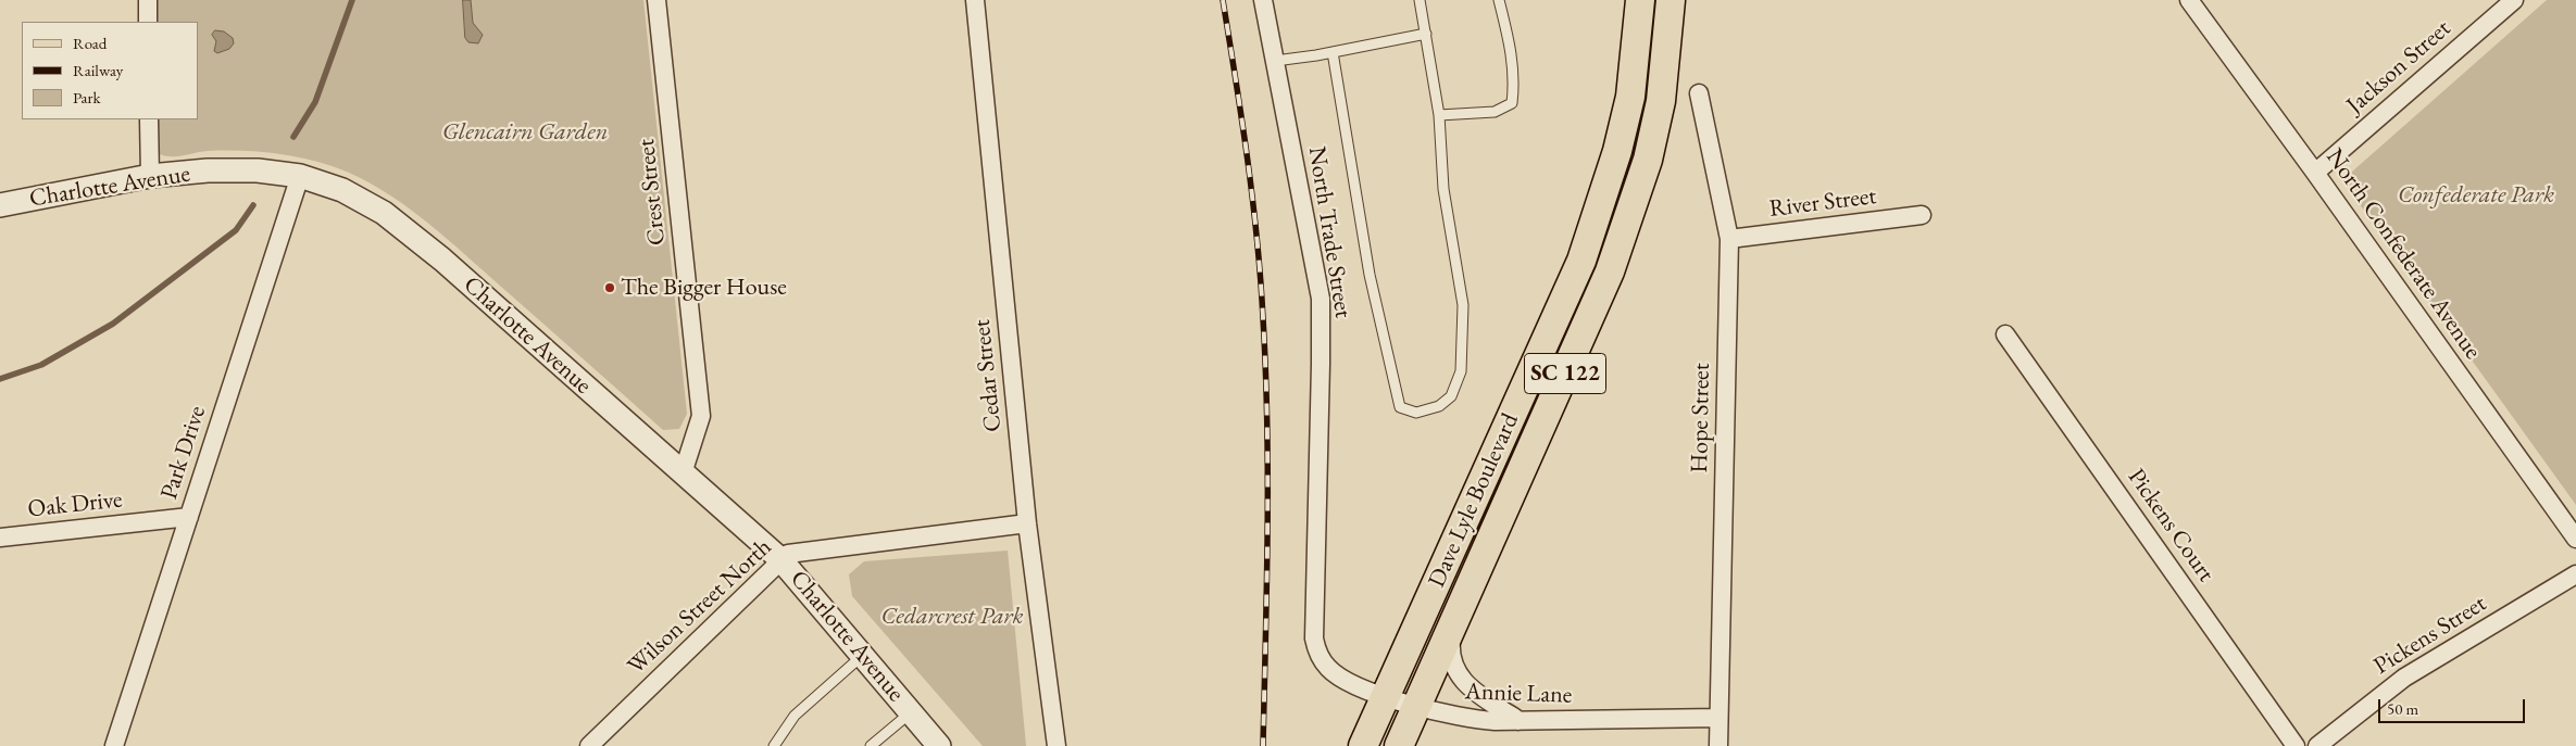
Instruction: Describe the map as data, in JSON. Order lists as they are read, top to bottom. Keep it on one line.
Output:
{"streets":{"main road":["SC 122","Dave Lyle Boulevard"],"street":["Jackson Street","Charlotte Avenue","Crest Street","River Street","North Trade Street","North Confederate Avenue","Cedar Street","Hope Street","Park Drive","Oak Drive","Pickens Court","Wilson Street North","Pickens Street","Annie Lane"]},"crossings":[["Jackson Street","North Confederate Avenue"],["Charlotte Avenue","Crest Street"],["Charlotte Avenue","Park Drive"],["Charlotte Avenue","Wilson Street North"],["River Street","Hope Street"],["North Trade Street","Annie Lane"],["Cedar Street","Wilson Street North"],["Hope Street","Annie Lane"],["Park Drive","Oak Drive"],["Dave Lyle Boulevard","Annie Lane"]],"parks":["Glencairn Garden","Confederate Park","Cedarcrest Park"],"places":["The Bigger House"],"legend":["Road","Railway","Park"],"scale_bar":"50 m"}
